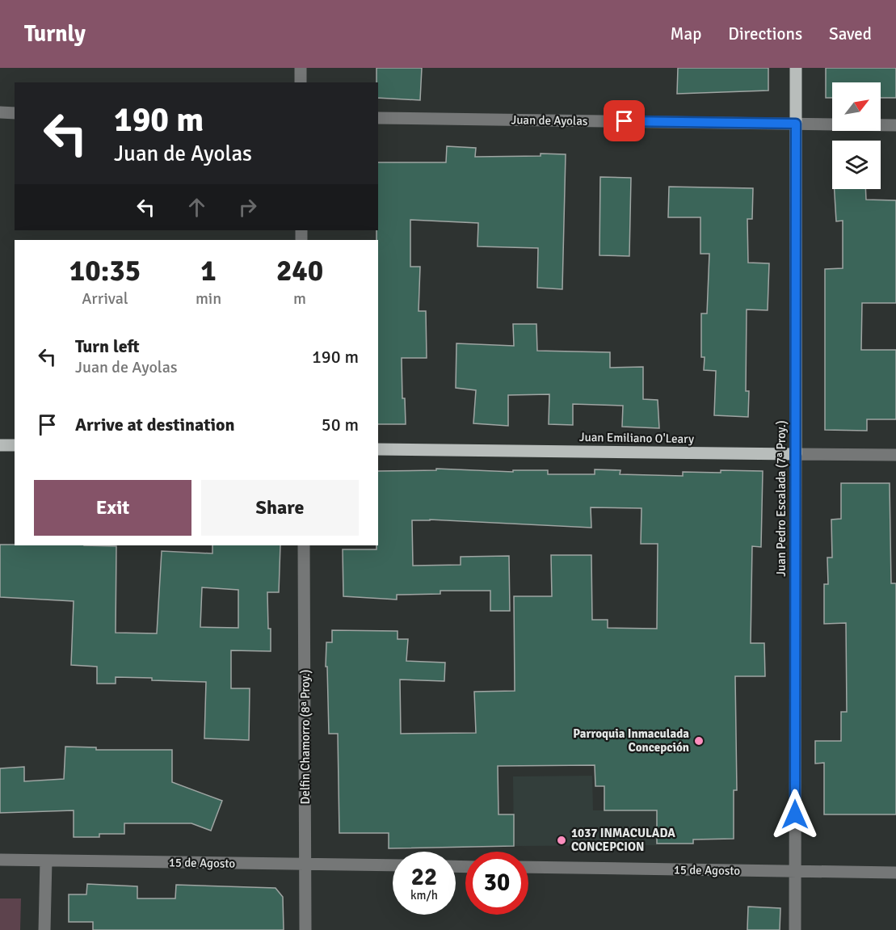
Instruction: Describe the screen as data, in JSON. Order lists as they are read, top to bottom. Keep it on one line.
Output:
{"streets":{"main road":["Juan Emiliano O'Leary","Juan Pedro Escalada (7ª Proy.)"],"street":["Juan de Ayolas","Delfin Chamorro (8ª Proy.)","15 de Agosto"]},"crossings":[["Juan de Ayolas","Juan Pedro Escalada (7ª Proy.)"],["Juan Emiliano O'Leary","Juan Pedro Escalada (7ª Proy.)"],["Juan Pedro Escalada (7ª Proy.)","15 de Agosto"],["Delfin Chamorro (8ª Proy.)","15 de Agosto"]],"places":["Parroquia Inmaculada Concepción","1037 INMACULADA CONCEPCION"],"north":"top right","page":{"header":"Turnly","nav":["Map","Directions","Saved"],"turn":["190 m","Juan de Ayolas"],"eta":["10:35","Arrival","1","min","240","m"],"list":[{"name":"Turn left","note":"Juan de Ayolas","value":"190 m"},{"name":"Arrive at destination","value":"50 m"}],"buttons":["Exit","Share"],"speed":"22 km/h","limit":"30"}}
